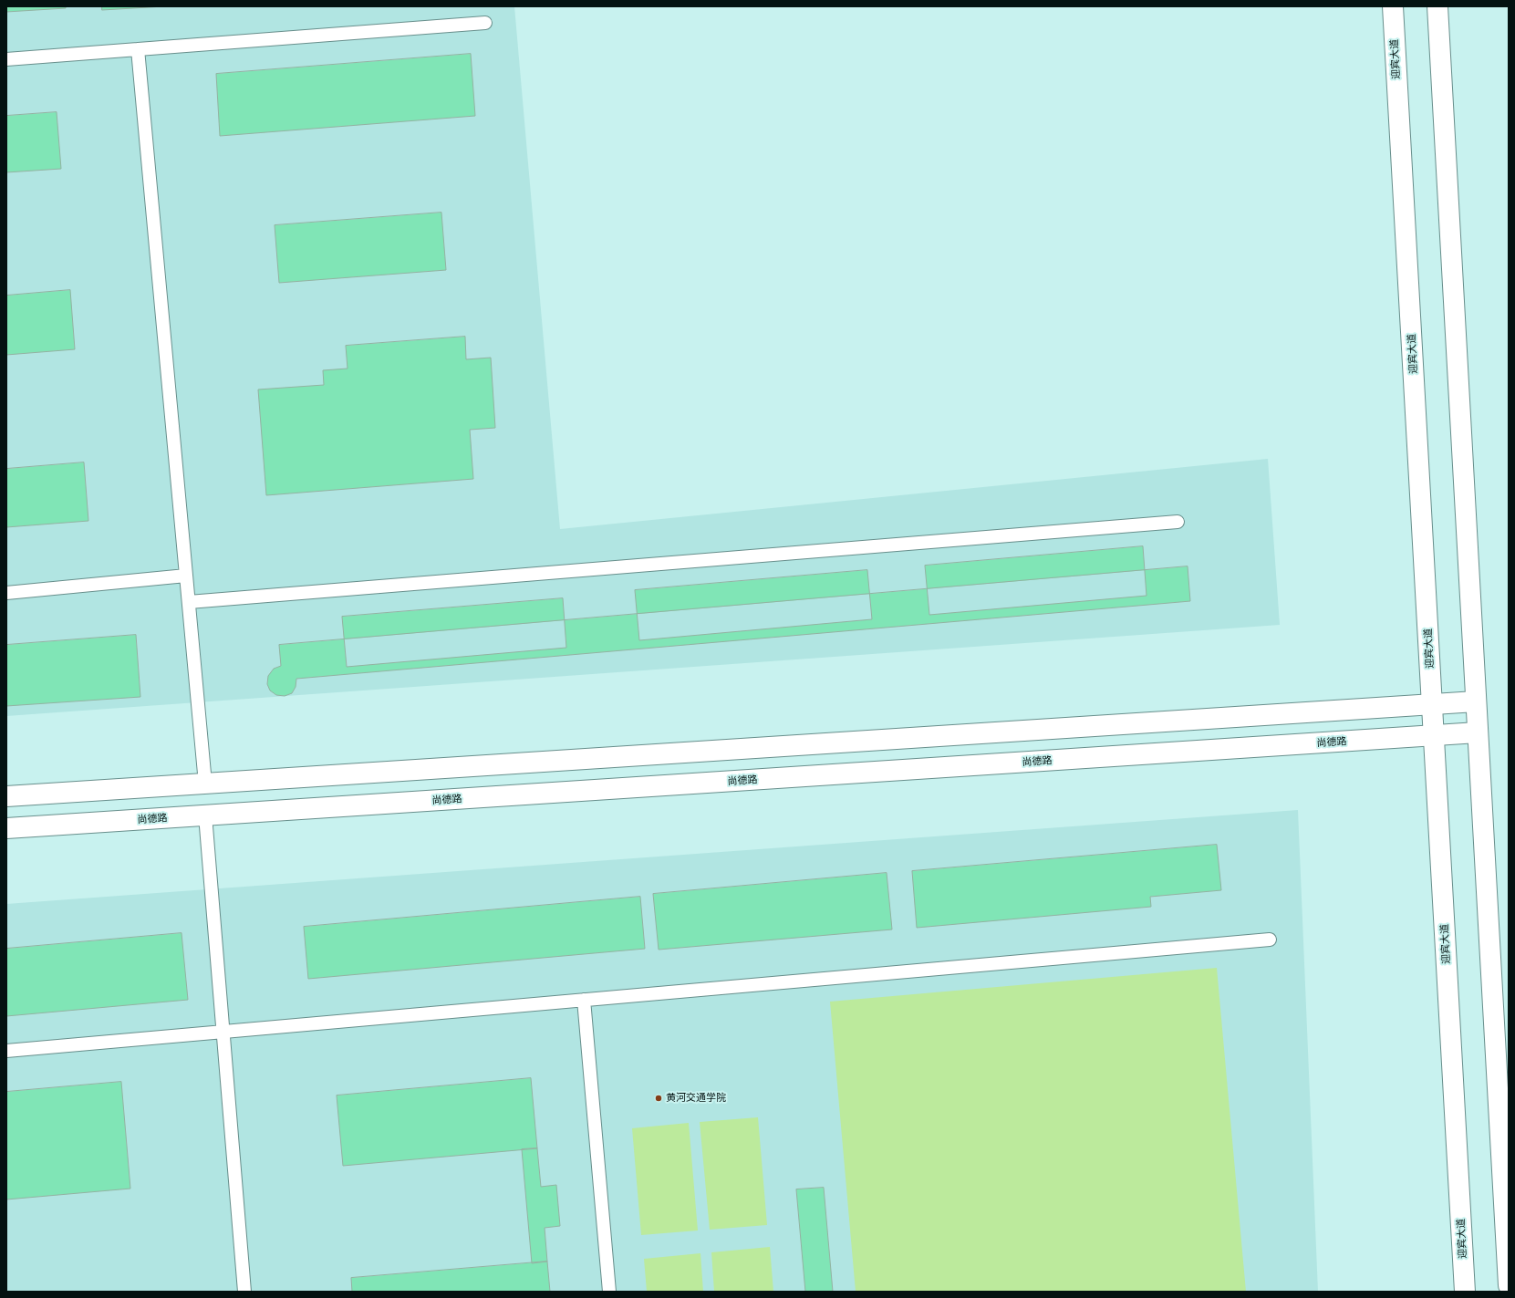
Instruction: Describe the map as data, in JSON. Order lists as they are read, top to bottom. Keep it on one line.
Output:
{"streets":{"main road":["迎宾大道","尚德路"]},"crossings":[["迎宾大道","尚德路"]],"places":["黄河交通学院"]}
